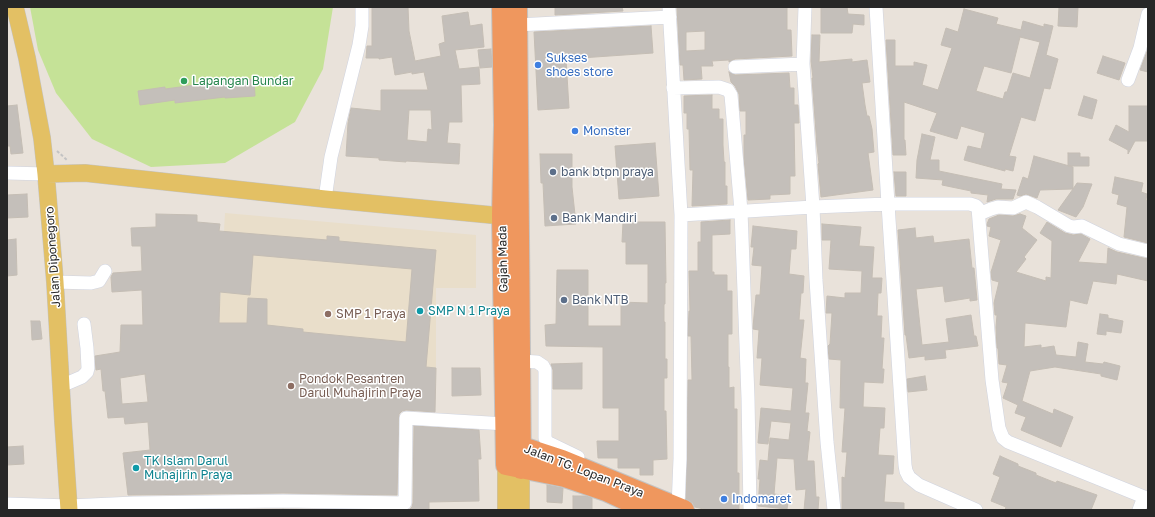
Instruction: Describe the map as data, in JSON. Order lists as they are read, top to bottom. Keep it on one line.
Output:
{"streets":{"highway":["Gajah Mada","Jalan TG. Lopan Praya"],"main road":["Jalan Diponegoro"]},"crossings":[["Gajah Mada","Jalan TG. Lopan Praya"]],"places":["Sukses shoes store","Lapangan Bundar","Monster","bank btpn praya","Bank Mandiri","Bank NTB","SMP N 1 Praya","SMP 1 Praya","Pondok Pesantren Darul Muhajirin Praya","TK Islam Darul Muhajirin Praya","Indomaret"]}
